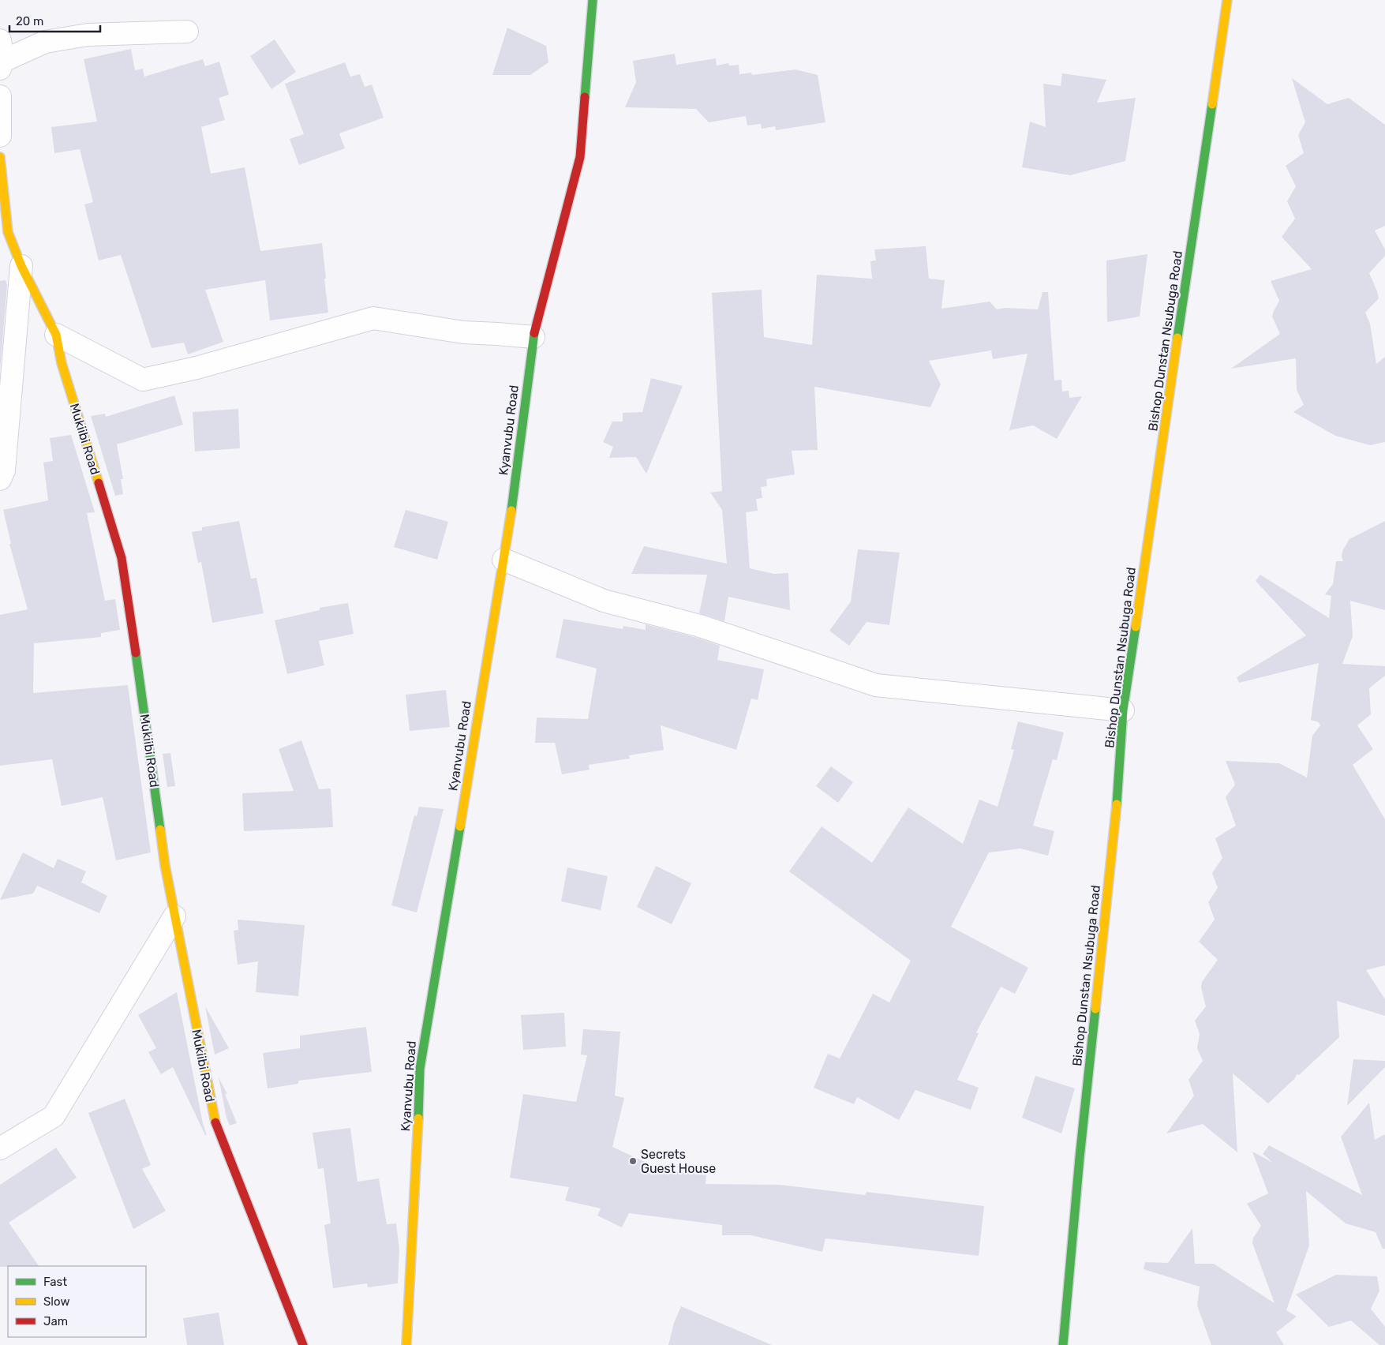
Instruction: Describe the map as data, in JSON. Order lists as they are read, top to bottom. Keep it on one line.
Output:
{"streets":{"street":["Bishop Dunstan Nsubuga Road","Kyanvubu Road","Mukiibi Road"]},"places":["Secrets Guest House"],"legend":["Fast","Slow","Jam"],"scale_bar":"20 m"}
